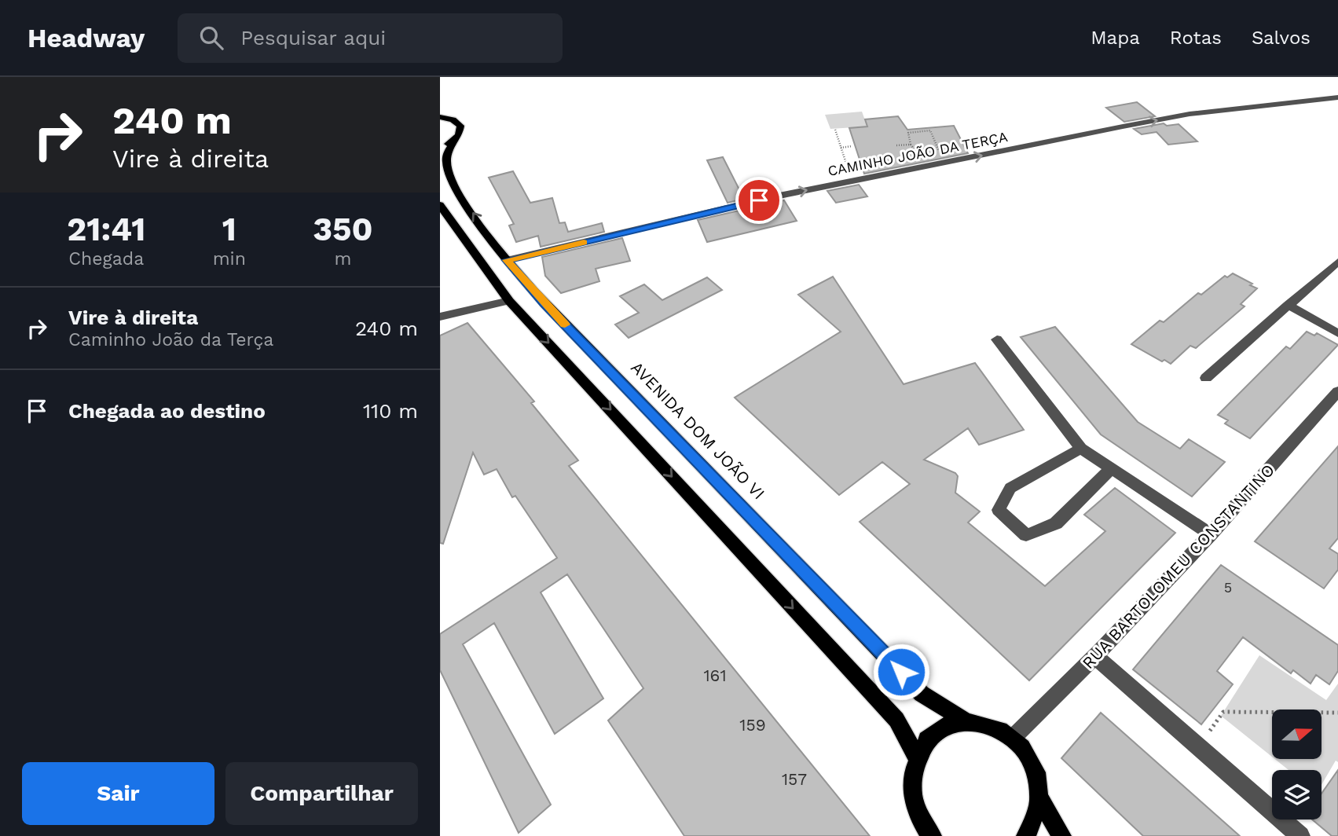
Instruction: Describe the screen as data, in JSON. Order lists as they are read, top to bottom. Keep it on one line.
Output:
{"streets":{"main road":["AVENIDA DOM JOÃO VI"],"street":["CAMINHO JOÃO DA TERÇA","RUA BARTOLOMEU CONSTANTINO"]},"crossings":[["CAMINHO JOÃO DA TERÇA","AVENIDA DOM JOÃO VI"]],"one_way":["CAMINHO JOÃO DA TERÇA"],"house_numbers":["5","161","159","157"],"north":"right","page":{"header":"Headway","search":"Pesquisar aqui","nav":["Mapa","Rotas","Salvos"],"turn":["240 m","Vire à direita"],"eta":["21:41","Chegada","1","min","350","m"],"list":[{"name":"Vire à direita","note":"Caminho João da Terça","value":"240 m"},{"name":"Chegada ao destino","value":"110 m"}],"buttons":["Sair","Compartilhar"]}}
